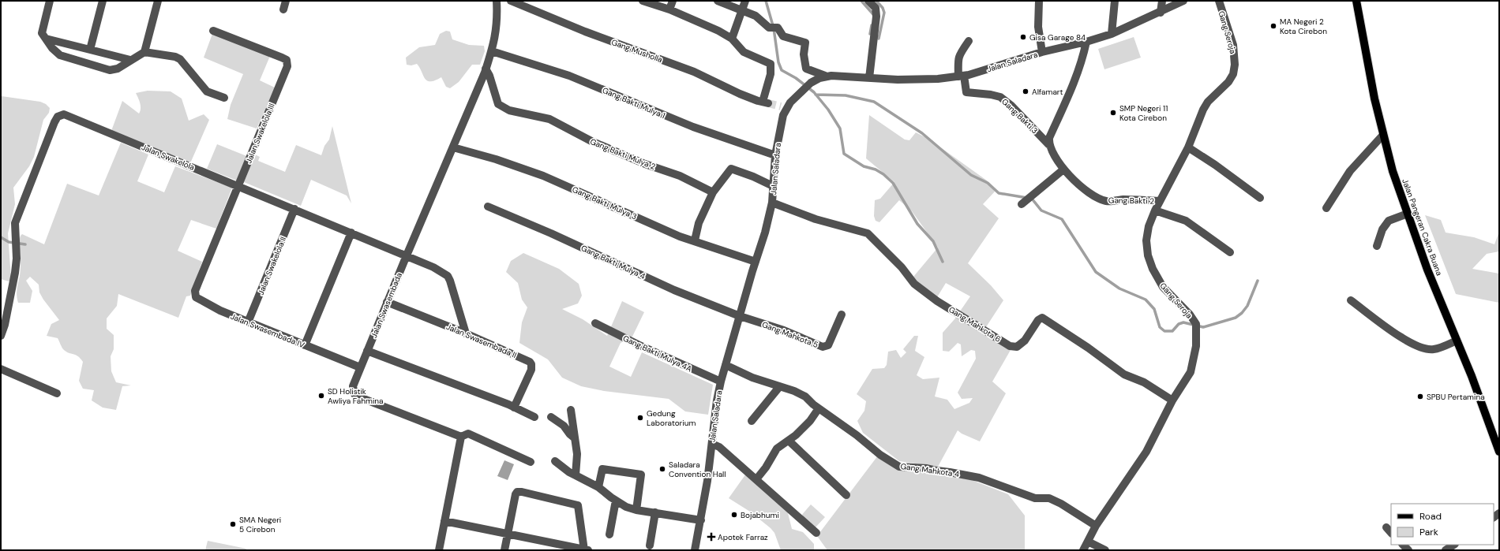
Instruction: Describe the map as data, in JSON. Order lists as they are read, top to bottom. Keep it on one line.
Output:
{"streets":{"main road":["Jalan Pangeran Cakra Buana"],"street":["Gang Seroja","Gang Musholla","Jalan Saladara","Gang Bakti Mulya 1","Gang Bakti 3","Jalan Swakelola III","Gang Bakti Mulya 2","Jalan Swakelola","Gang Bakti 2","Gang Bakti Mulya 3","Gang Bakti Mulya 4","Jalan Swakelola II","Jalan Swasembada","Gang Mahkota 6","Jalan Swasembada IV","Gang Mahkota 5","Jalan Swasembada II","Gang Bakti Mulya 4A","Gang Mahkota 4"]},"crossings":[["Gang Seroja","Gang Bakti 2"],["Gang Seroja","Gang Mahkota 6"],["Gang Seroja","Gang Mahkota 4"],["Jalan Saladara","Gang Bakti Mulya 1"],["Jalan Saladara","Gang Bakti 3"],["Jalan Saladara","Gang Bakti Mulya 3"],["Jalan Saladara","Gang Bakti Mulya 4"],["Jalan Saladara","Gang Mahkota 6"],["Jalan Saladara","Gang Mahkota 5"],["Jalan Saladara","Gang Bakti Mulya 4A"],["Jalan Saladara","Gang Mahkota 4"],["Gang Bakti Mulya 1","Jalan Swasembada"],["Gang Bakti 3","Gang Bakti 2"],["Jalan Swakelola III","Jalan Swakelola"],["Jalan Swakelola III","Jalan Swasembada IV"],["Gang Bakti Mulya 2","Jalan Swasembada"],["Jalan Swakelola","Jalan Swakelola II"],["Jalan Swakelola","Jalan Swasembada"],["Jalan Swakelola","Jalan Swasembada II"],["Gang Bakti Mulya 3","Jalan Swasembada"],["Gang Bakti Mulya 4","Gang Mahkota 5"],["Jalan Swakelola II","Jalan Swasembada IV"],["Jalan Swasembada","Jalan Swasembada IV"],["Jalan Swasembada","Jalan Swasembada II"]],"places":{"other":["MA Negeri 2 Kota Cirebon","Gisa Garage 84","Alfamart","SMP Negeri 11 Kota Cirebon","SD Holistik Awliya Fahmina","SPBU Pertamina","Gedung Laboratorium","Saladara Convention Hall","Bojabhumi","SMA Negeri 5 Cirebon"],"health":["Apotek Farraz"]},"legend":["Road","Park"]}
